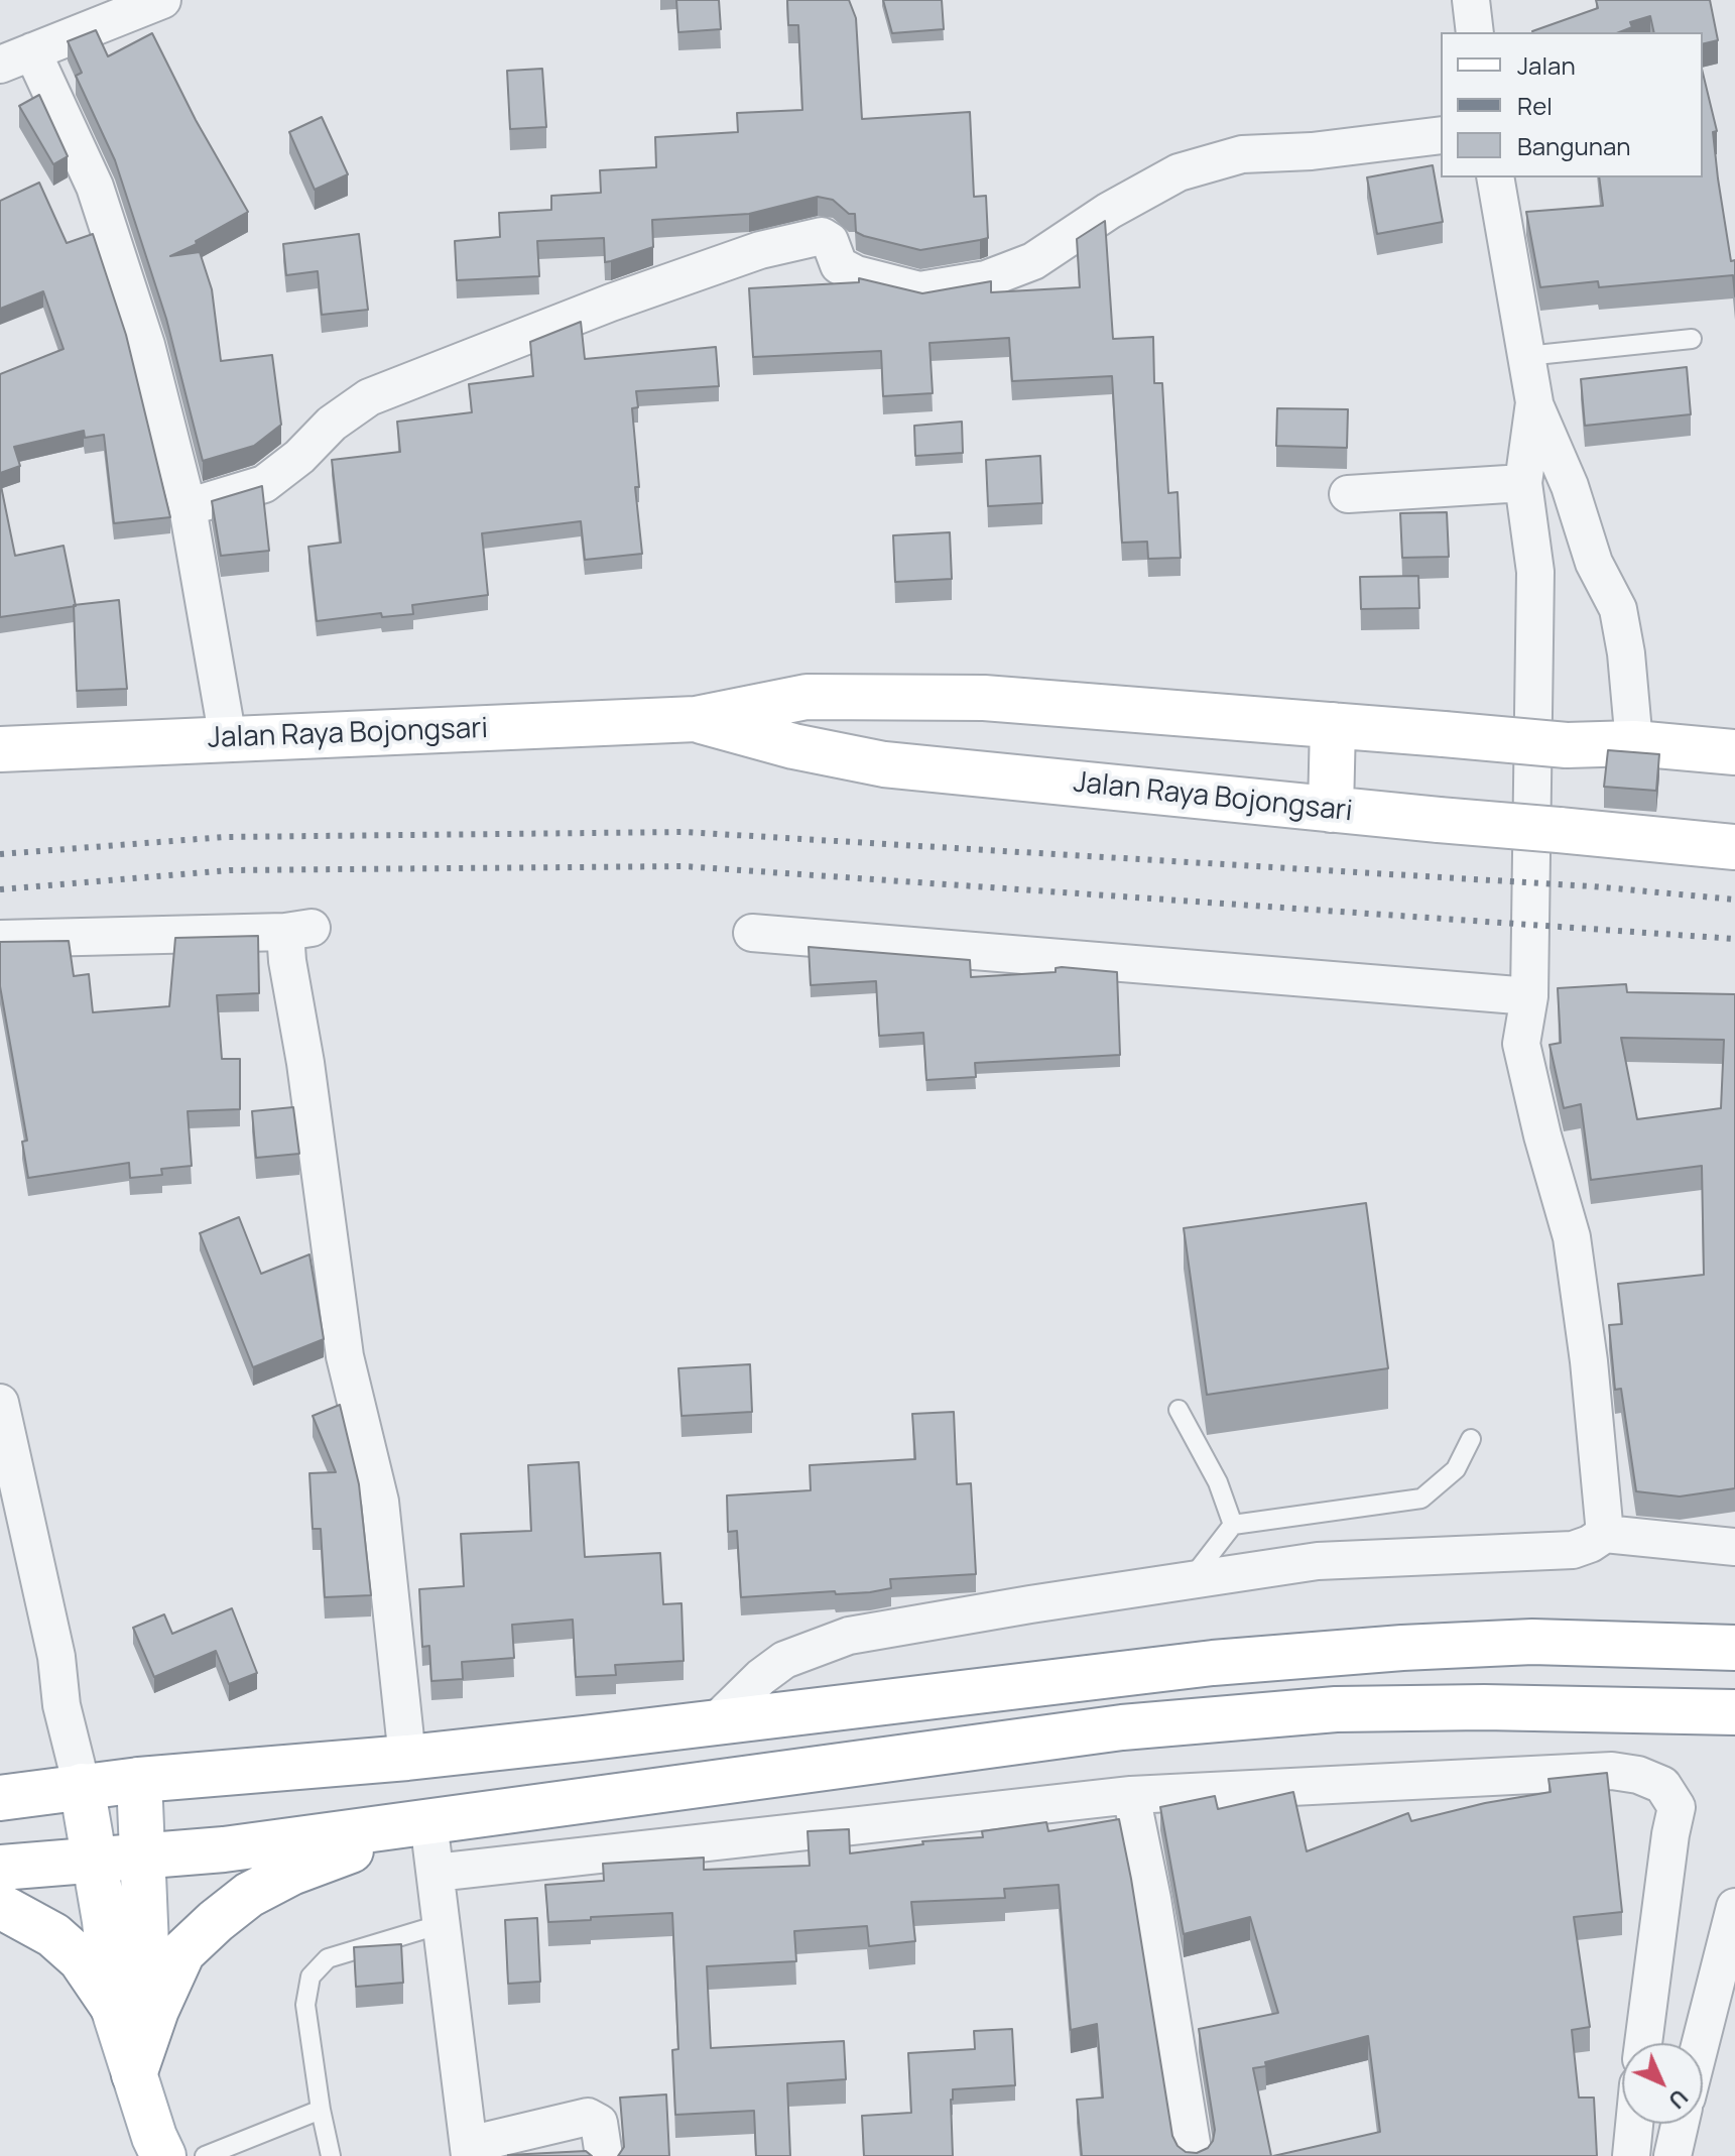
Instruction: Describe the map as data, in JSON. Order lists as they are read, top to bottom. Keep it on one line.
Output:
{"streets":{"main road":["Jalan Raya Bojongsari"]},"legend":["Jalan","Rel","Bangunan"],"north":"bottom right"}
